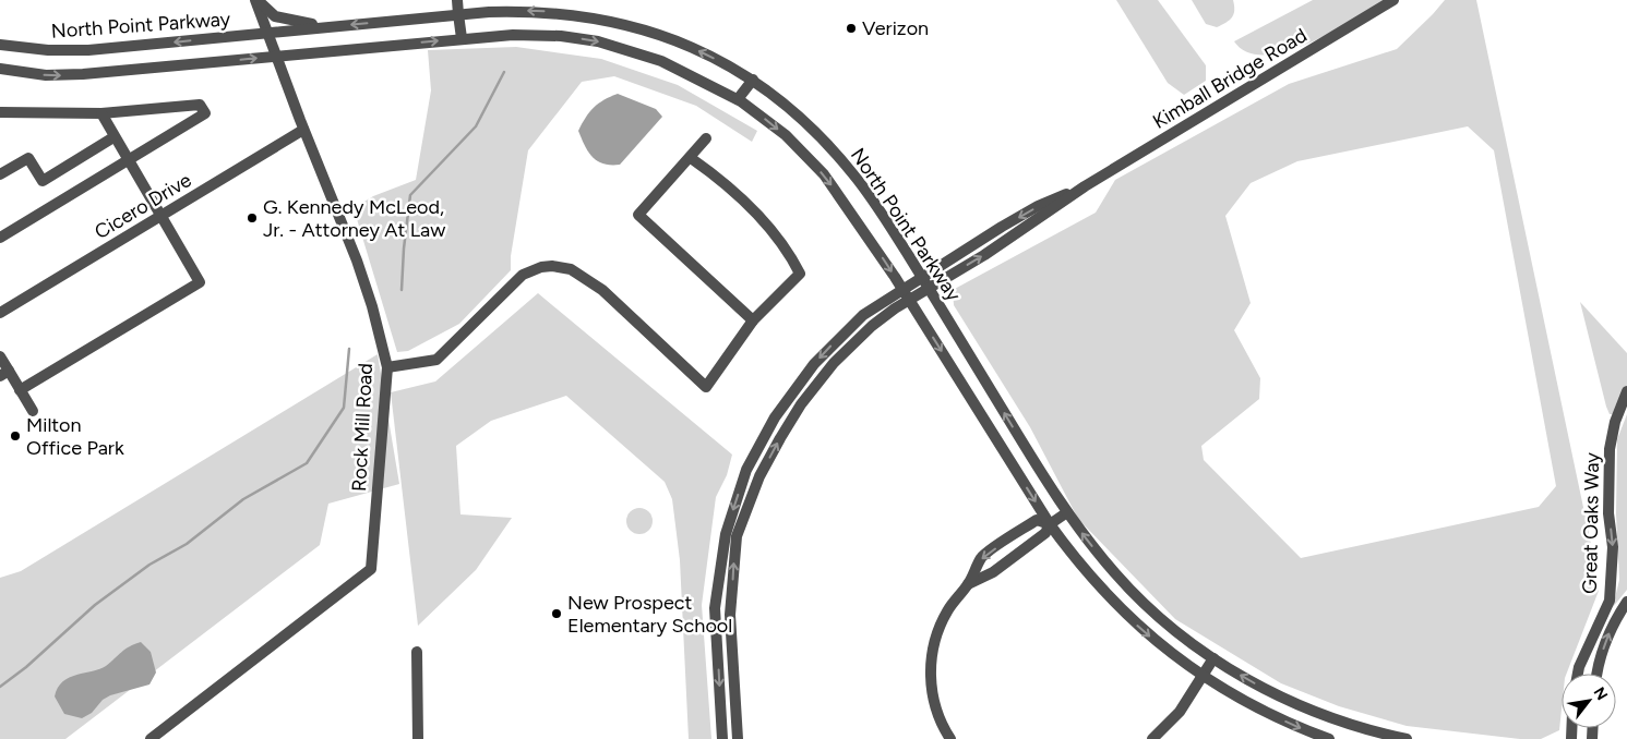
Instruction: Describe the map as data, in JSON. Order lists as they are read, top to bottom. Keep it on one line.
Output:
{"streets":{"street":["North Point Parkway","Kimball Bridge Road","Cicero Drive","Rock Mill Road","Great Oaks Way"]},"crossings":[["North Point Parkway","Kimball Bridge Road"],["North Point Parkway","Rock Mill Road"],["Cicero Drive","Rock Mill Road"]],"places":["Verizon","G. Kennedy McLeod, Jr. - Attorney At Law","Milton Office Park","New Prospect Elementary School"],"north":"top right"}
